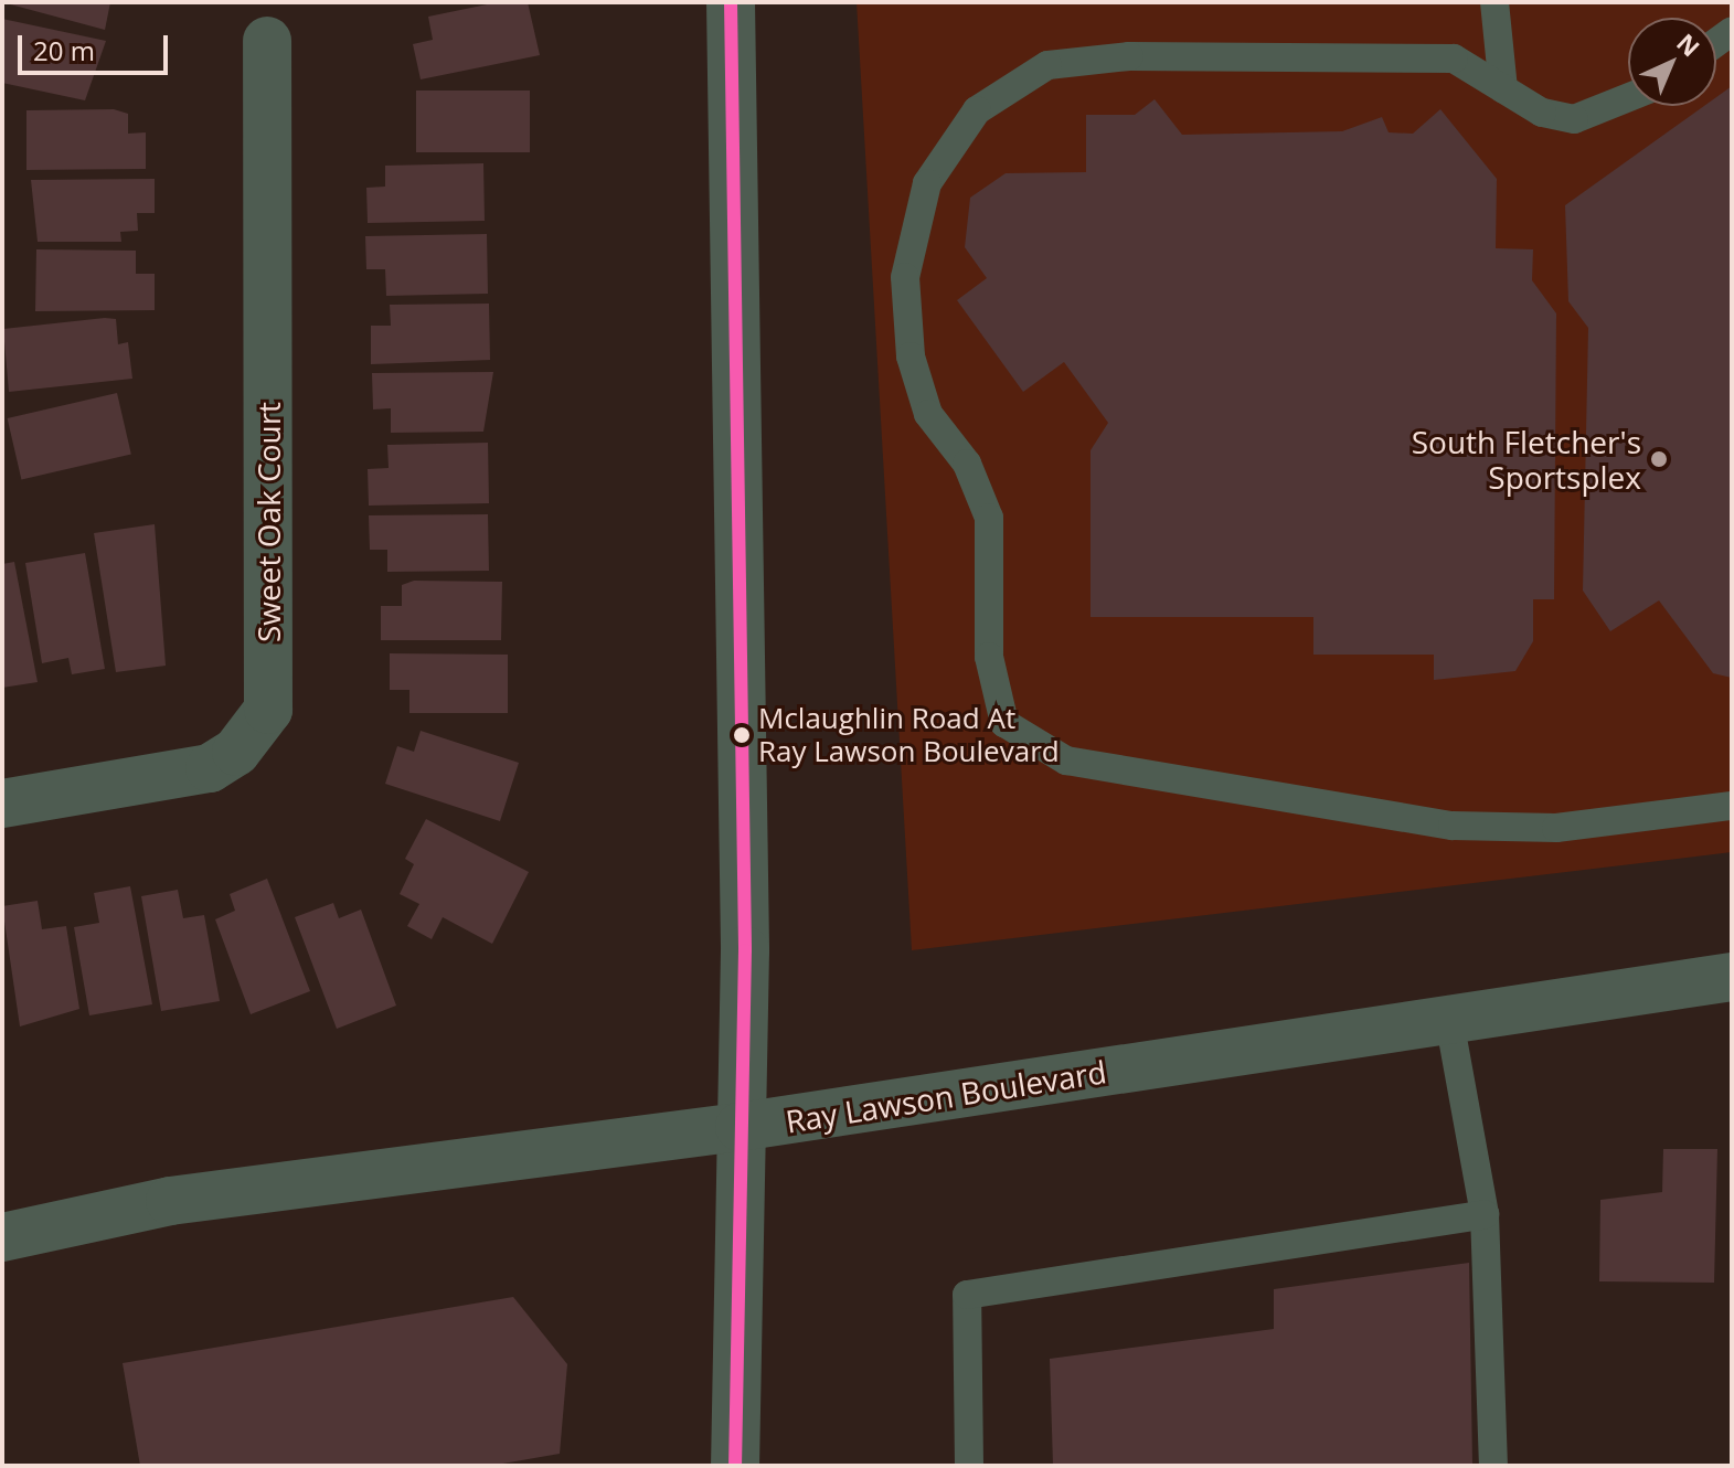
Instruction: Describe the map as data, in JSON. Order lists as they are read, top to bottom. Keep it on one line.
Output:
{"streets":{"street":["Sweet Oak Court","Ray Lawson Boulevard"]},"places":["South Fletcher's Sportsplex","Mclaughlin Road At Ray Lawson Boulevard"],"scale_bar":"20 m","north":"top right"}
